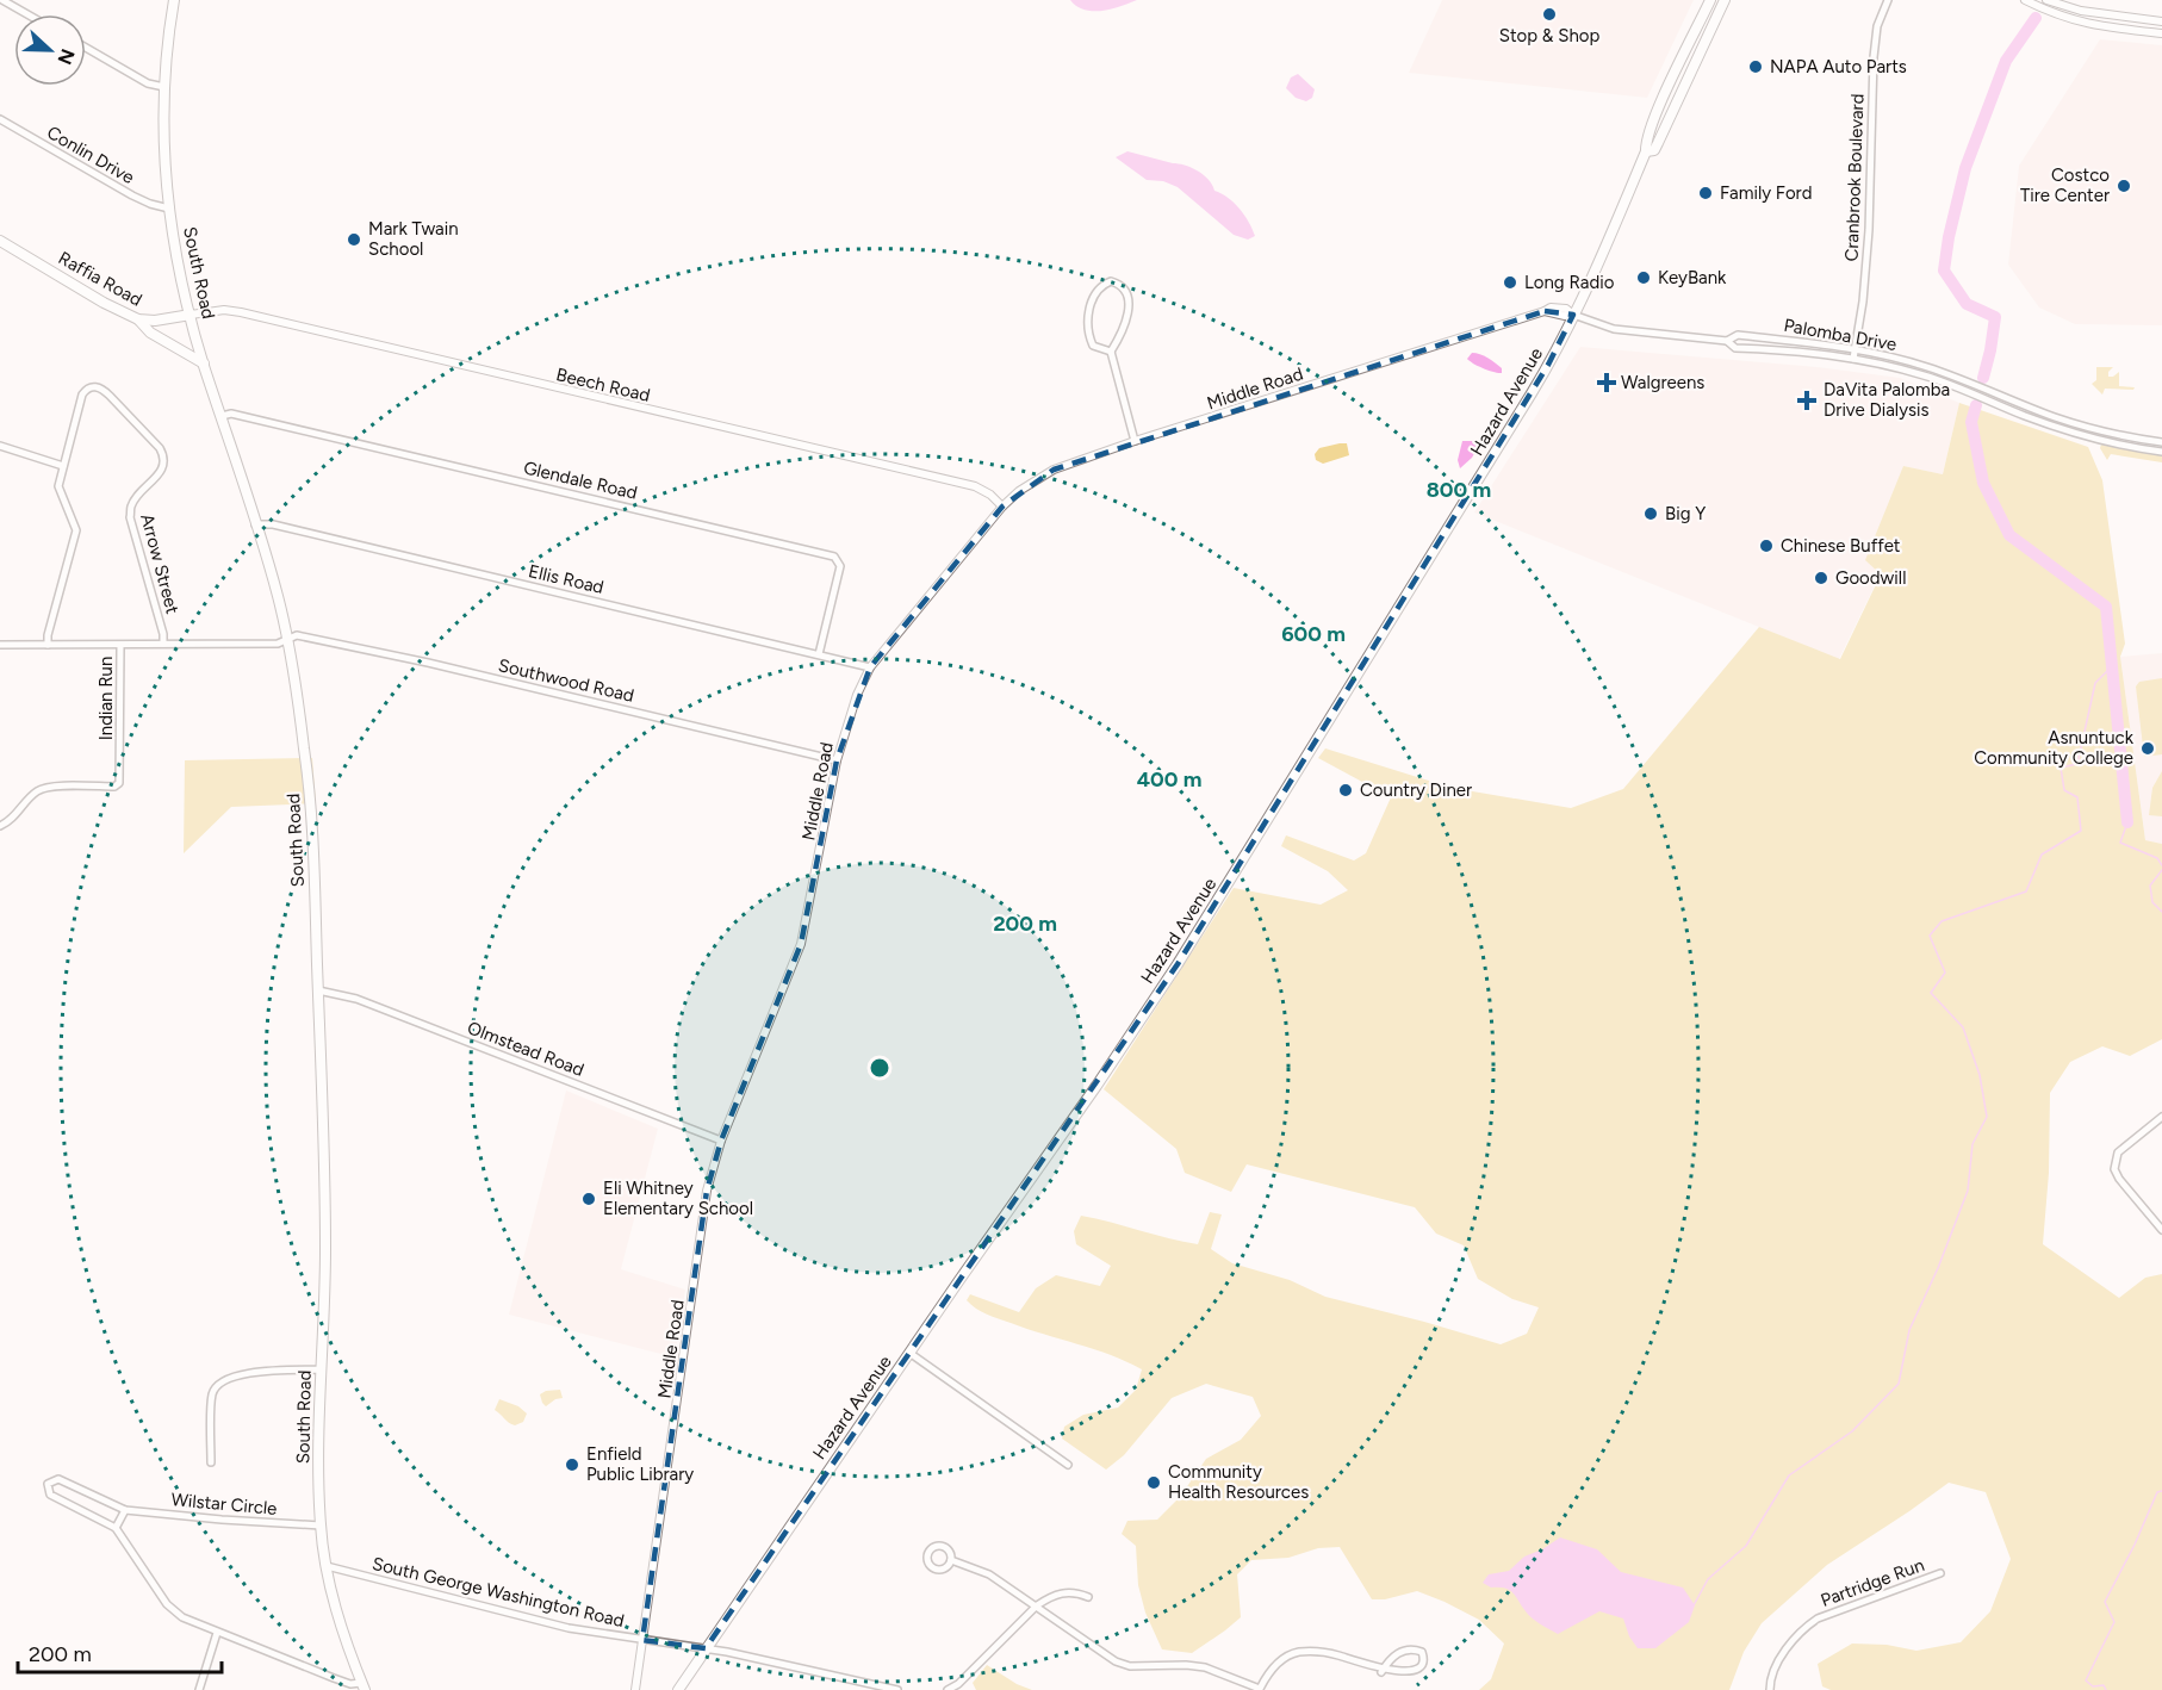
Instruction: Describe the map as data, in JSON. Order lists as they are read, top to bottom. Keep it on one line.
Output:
{"streets":{"main road":["South Road","Raffia Road","Hazard Avenue"],"street":["Conlin Drive","Cranbrook Boulevard","Palomba Drive","Beech Road","Middle Road","Glendale Road","Arrow Street","Ellis Road","Southwood Road","Indian Run","Olmstead Road","Wilstar Circle","Partridge Run","South George Washington Road"]},"crossings":[["Conlin Drive","South Road"],["Cranbrook Boulevard","Palomba Drive"],["South Road","Raffia Road"],["South Road","Beech Road"],["South Road","Glendale Road"],["South Road","Ellis Road"],["South Road","Southwood Road"],["South Road","Indian Run"],["South Road","Olmstead Road"],["South Road","Wilstar Circle"],["South Road","South George Washington Road"],["Raffia Road","Beech Road"],["Palomba Drive","Middle Road"],["Palomba Drive","Hazard Avenue"],["Beech Road","Middle Road"],["Middle Road","Hazard Avenue"],["Middle Road","Ellis Road"],["Middle Road","Southwood Road"],["Middle Road","Olmstead Road"],["Middle Road","South George Washington Road"],["Hazard Avenue","South George Washington Road"],["Glendale Road","Ellis Road"],["Arrow Street","Indian Run"],["Southwood Road","Indian Run"]],"places":{"other":["Stop & Shop","NAPA Auto Parts","Costco Tire Center","Family Ford","Mark Twain School","KeyBank","Long Radio","Big Y","Chinese Buffet","Goodwill","Asnuntuck Community College","Country Diner","Eli Whitney Elementary School","Enfield Public Library","Community Health Resources"],"health":["Walgreens","DaVita Palomba Drive Dialysis"]},"scale_bar":"200 m","north":"right","rings":["800 m","600 m","400 m","200 m"]}
